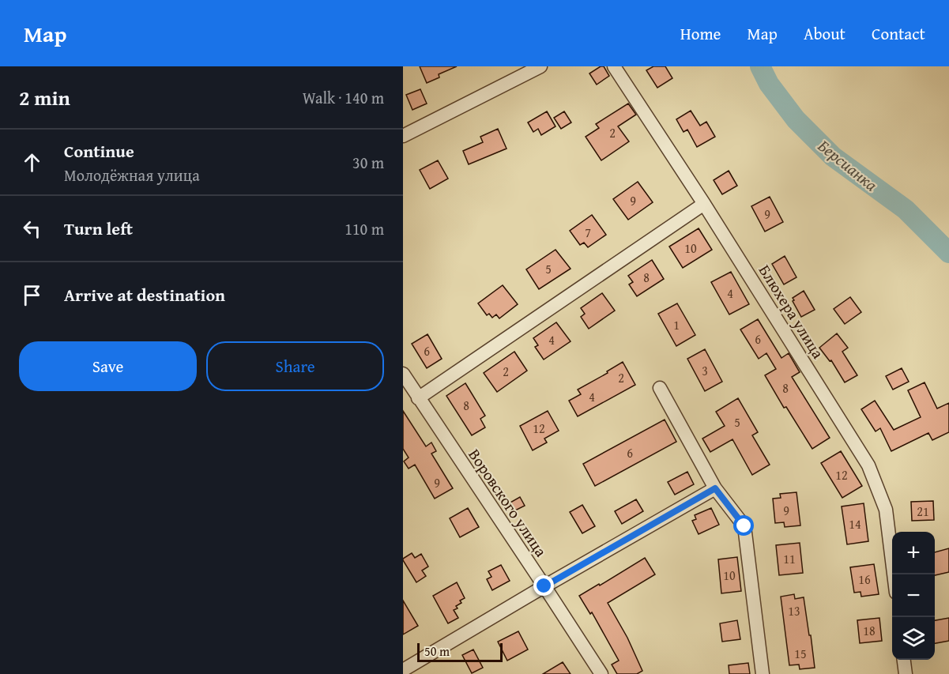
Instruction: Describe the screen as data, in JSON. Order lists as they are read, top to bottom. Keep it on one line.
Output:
{"streets":{"street":["Блюхера улица","Воровского улица"]},"water":["Берсианка"],"house_numbers":["2","9","9","7","10","5","8","4","1","6","4","6","3","2","2","8","4","8","5","12","6","12","9","9","21","14","11","10","16","13","18","15"],"scale_bar":"50 m","page":{"header":"Map","nav":["Home","Map","About","Contact"],"heading":["2 min","Walk · 140 m"],"list":[["Continue","Молодёжная улица","30 m"],["Turn left","110 m"],"Arrive at destination"],"buttons":["Save","Share"],"map_buttons":["+","−"],"scale":"50 m"}}
